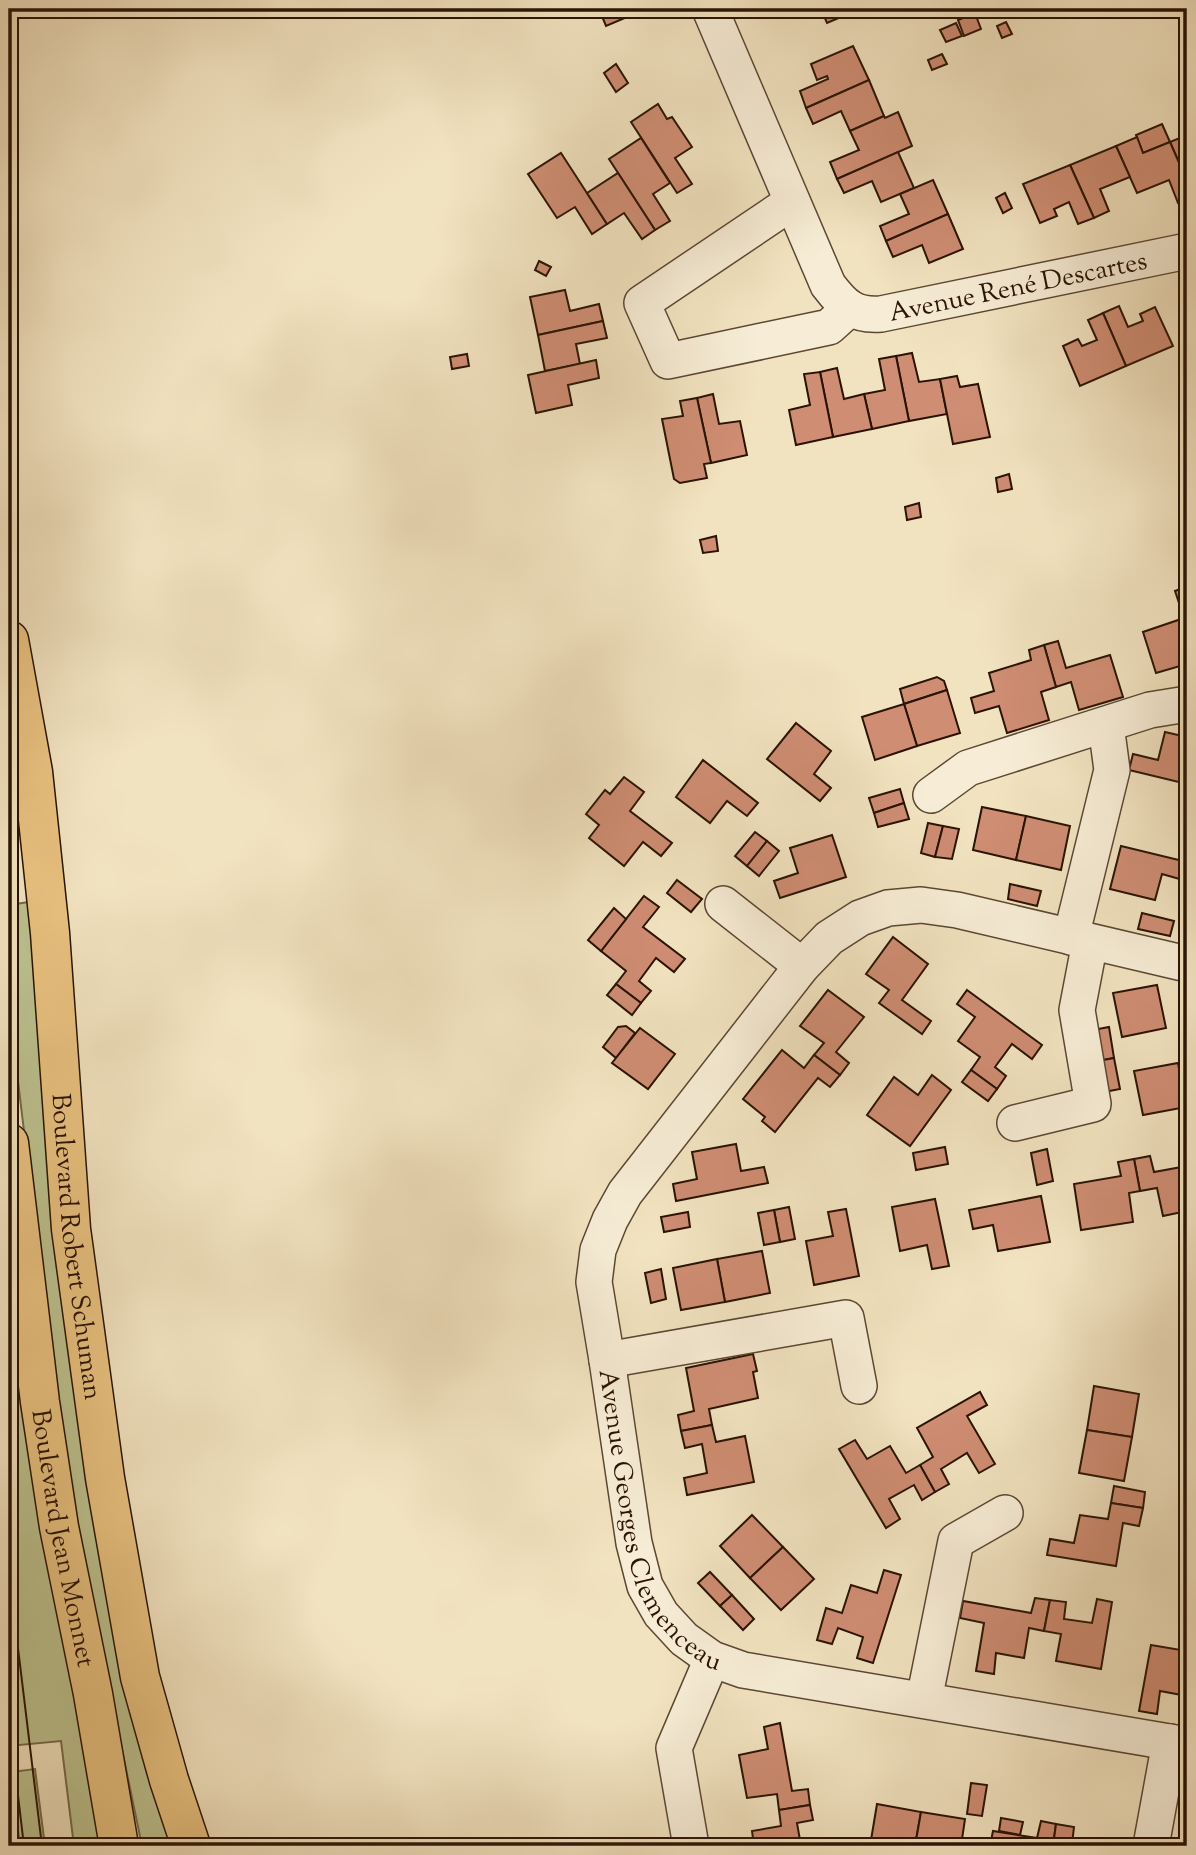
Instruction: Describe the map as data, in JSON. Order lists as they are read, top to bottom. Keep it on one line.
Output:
{"streets":{"main road":["Boulevard Robert Schuman","Boulevard Jean Monnet"],"street":["Avenue René Descartes","Avenue Georges Clemenceau"]}}
